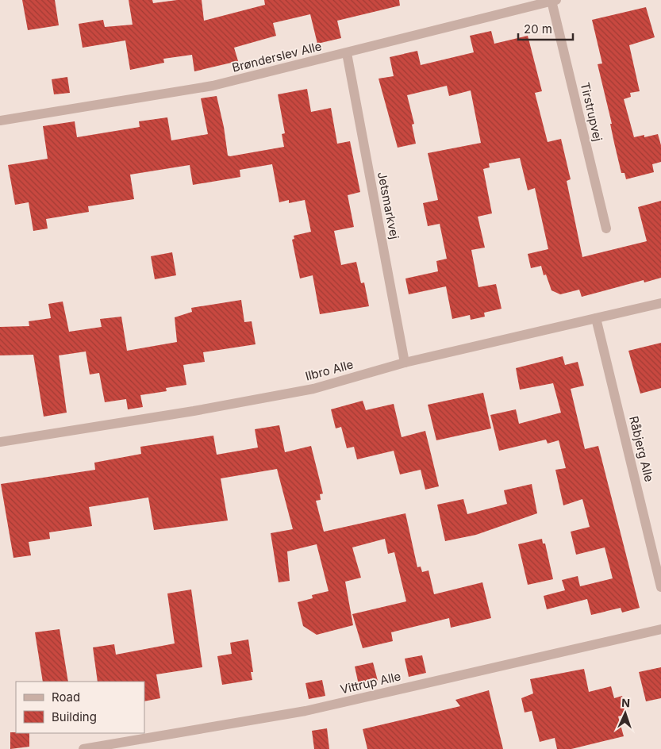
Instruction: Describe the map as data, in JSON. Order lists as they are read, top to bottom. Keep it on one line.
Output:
{"streets":{"street":["Brønderslev Alle","Tirstrupvej","Jetsmarkvej","Ilbro Alle","Råbjerg Alle","Vittrup Alle"]},"crossings":[["Brønderslev Alle","Tirstrupvej"],["Brønderslev Alle","Jetsmarkvej"],["Jetsmarkvej","Ilbro Alle"],["Ilbro Alle","Råbjerg Alle"]],"legend":["Road","Building"],"scale_bar":"20 m","north":"top"}
